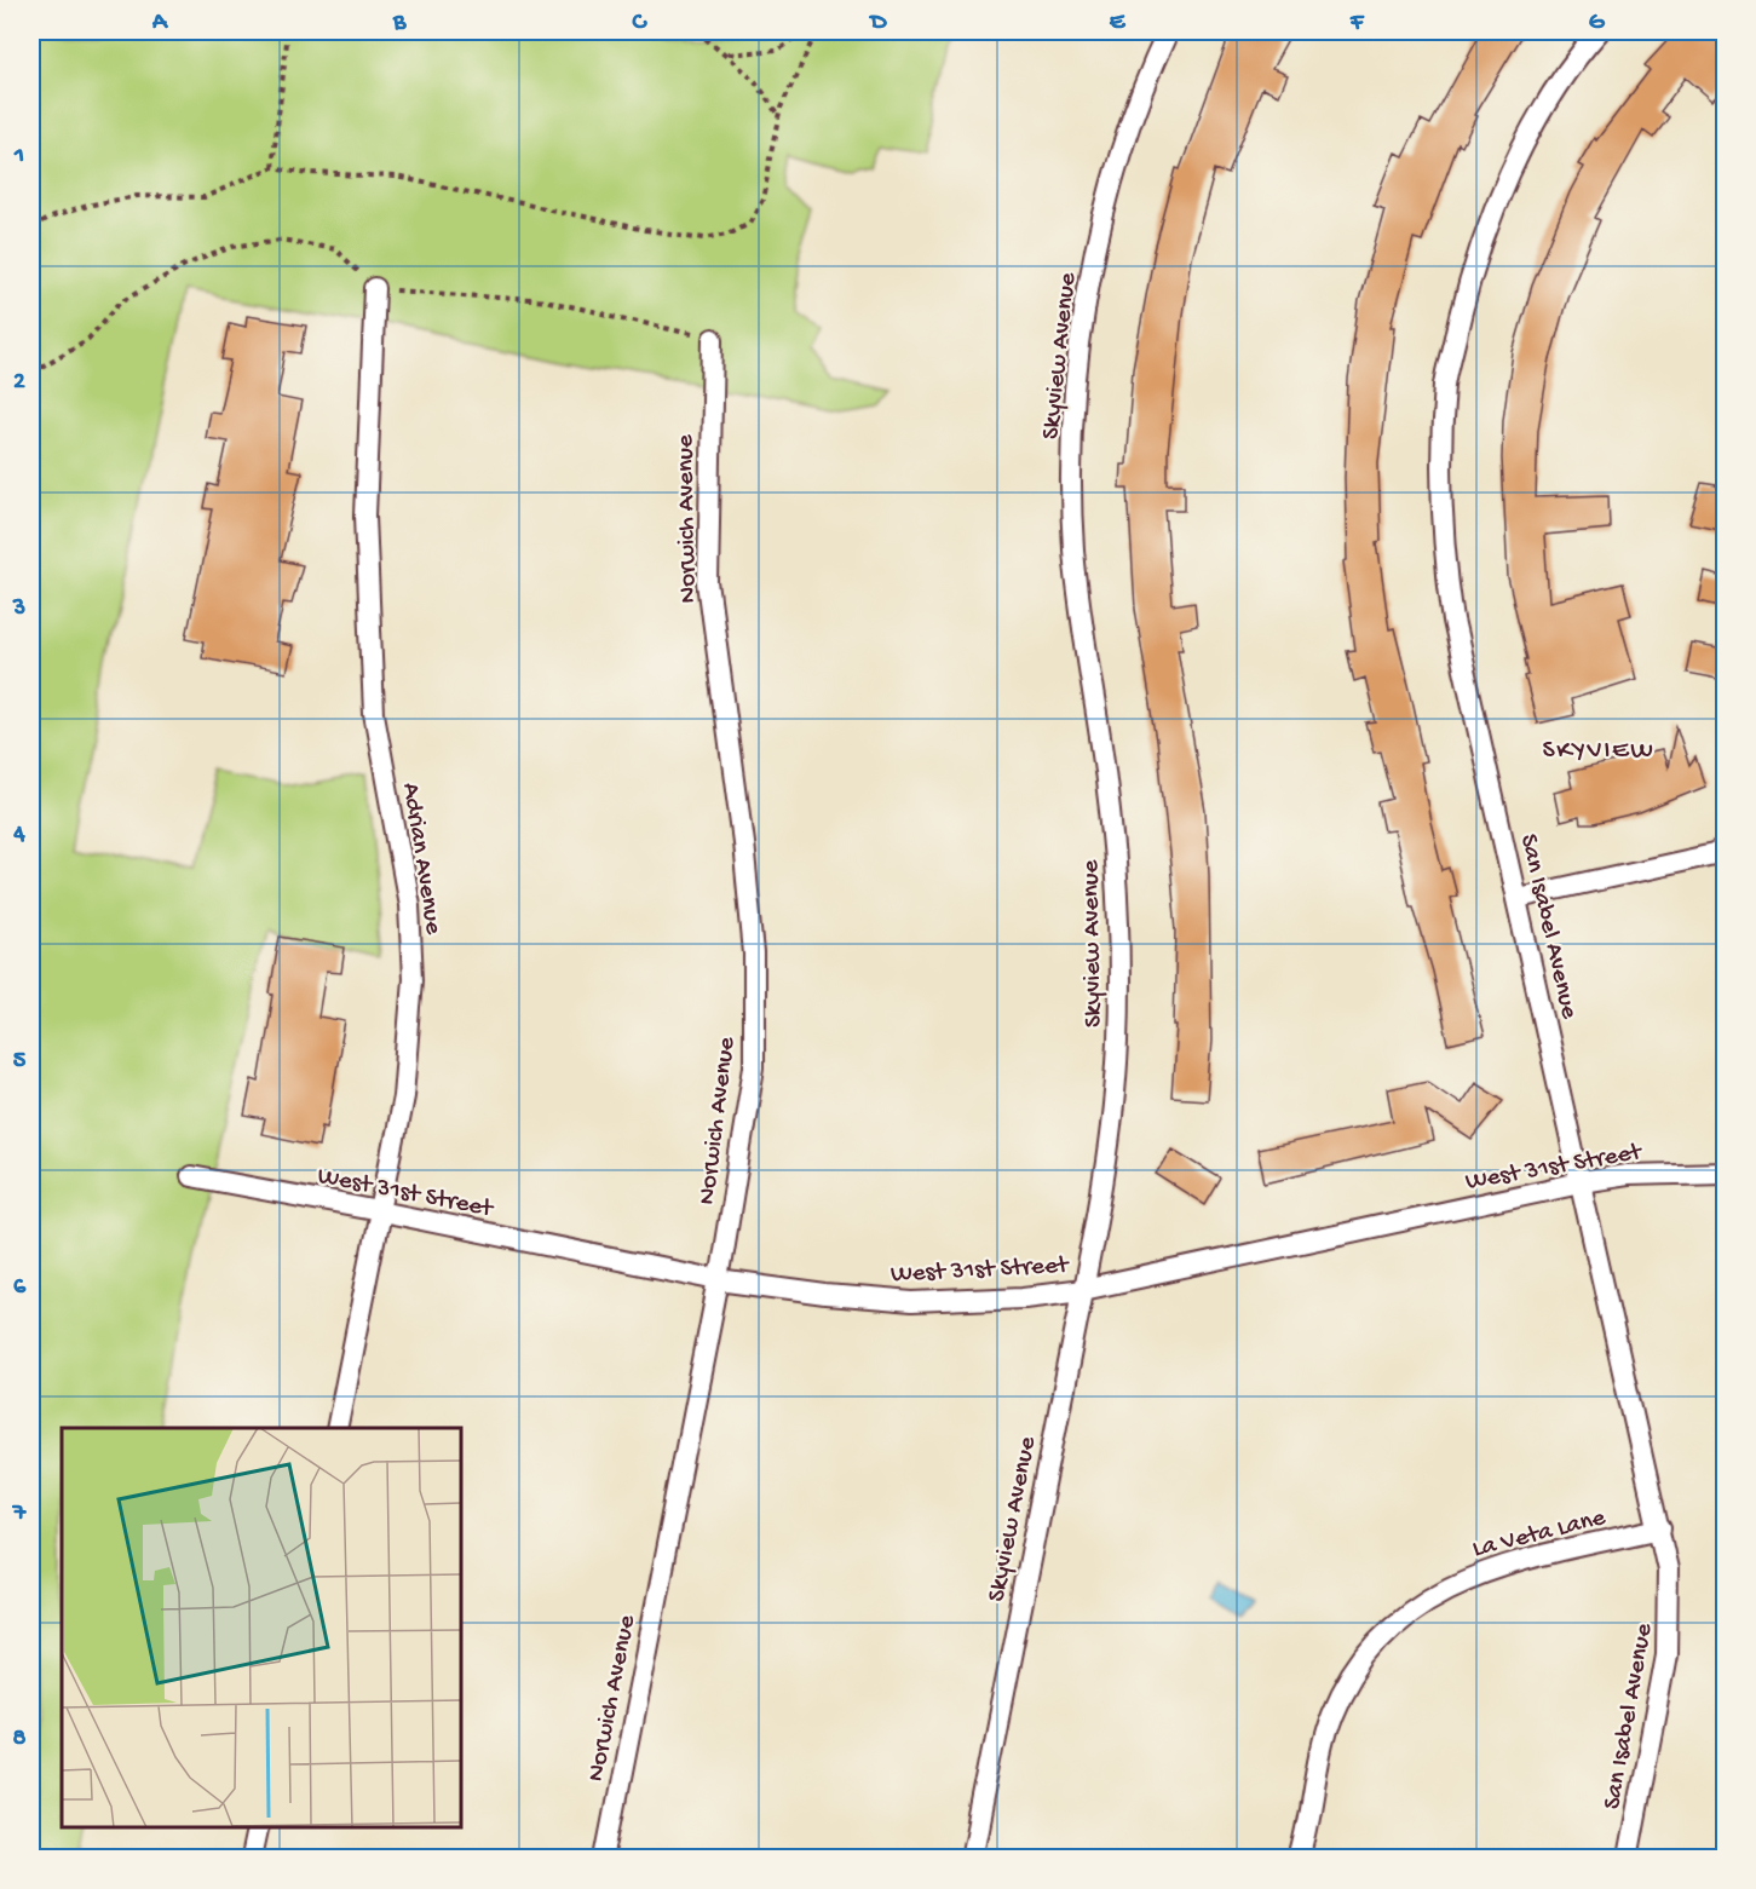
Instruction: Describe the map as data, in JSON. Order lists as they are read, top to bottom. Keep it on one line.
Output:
{"streets":{"street":["Skyview Avenue","Norwich Avenue","Adrian Avenue","San Isabel Avenue","West 31st Street","La Veta Lane"]},"crossings":[["Skyview Avenue","West 31st Street"],["Norwich Avenue","West 31st Street"],["Adrian Avenue","West 31st Street"],["San Isabel Avenue","West 31st Street"],["San Isabel Avenue","La Veta Lane"]],"districts":["SKYVIEW"],"grid":{"columns":["A","B","C","D","E","F","G"],"rows":["1","2","3","4","5","6","7","8"]}}
